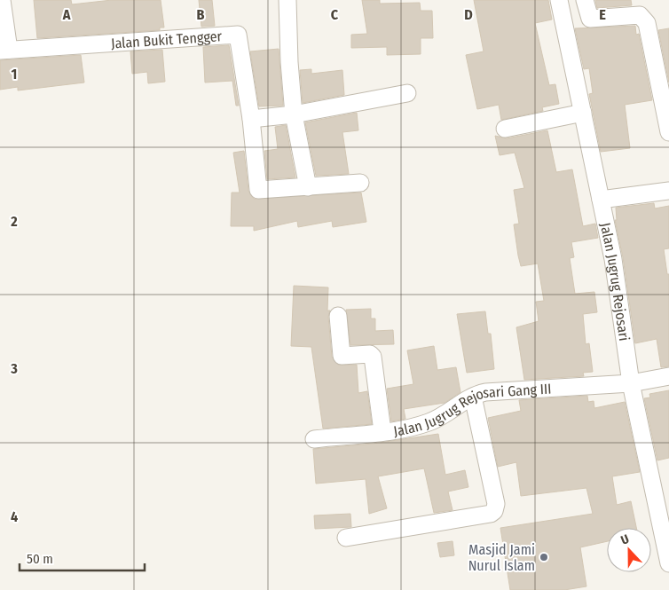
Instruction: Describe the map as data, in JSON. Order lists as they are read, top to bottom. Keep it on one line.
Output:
{"streets":{"street":["Jalan Bukit Tengger","Jalan Jugrug Rejosari","Jalan Jugrug Rejosari Gang III"]},"crossings":[["Jalan Jugrug Rejosari","Jalan Jugrug Rejosari Gang III"]],"places":["Masjid Jami Nurul Islam"],"scale_bar":"50 m","north":"top","grid":{"columns":["A","B","C","D","E"],"rows":["1","2","3","4"]}}
